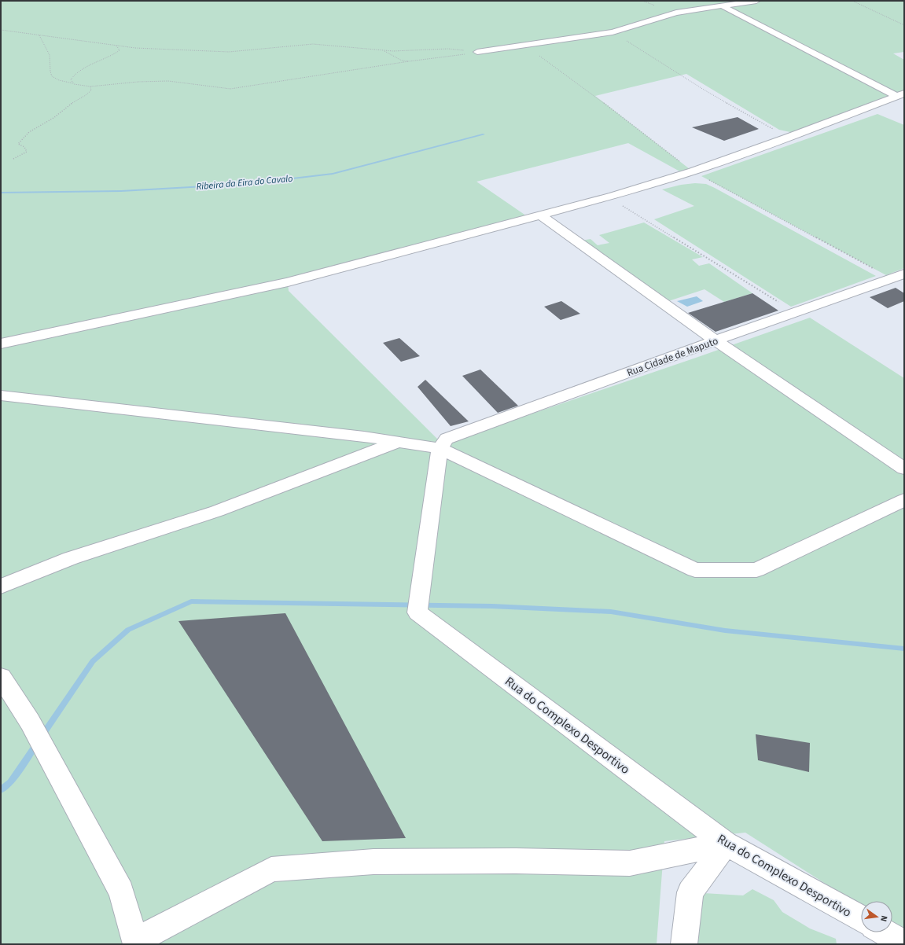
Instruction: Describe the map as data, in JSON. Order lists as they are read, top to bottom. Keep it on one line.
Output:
{"streets":{"street":["Rua Cidade de Maputo","Rua do Complexo Desportivo"]},"crossings":[["Rua Cidade de Maputo","Rua do Complexo Desportivo"]],"water":["Ribeira da Eira do Cavalo"],"north":"right"}
